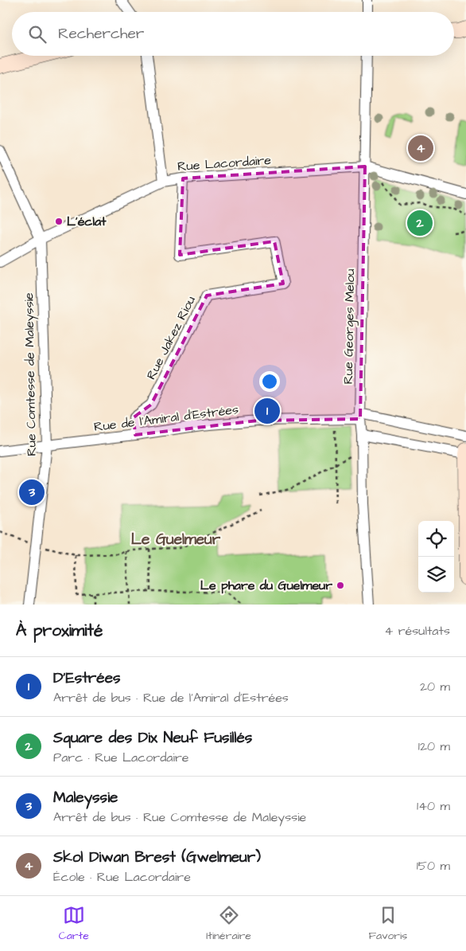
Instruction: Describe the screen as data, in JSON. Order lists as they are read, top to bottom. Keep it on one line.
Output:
{"streets":{"street":["Rue Lacordaire","Rue Georges Melou","Rue Jakez Riou","Rue Comtesse de Maleyssie","Rue de l'Amiral d'Estrées"]},"crossings":[["Rue Lacordaire","Rue Georges Melou"],["Rue Lacordaire","Rue Jakez Riou"],["Rue Lacordaire","Rue Comtesse de Maleyssie"],["Rue Georges Melou","Rue de l'Amiral d'Estrées"],["Rue Jakez Riou","Rue de l'Amiral d'Estrées"],["Rue Comtesse de Maleyssie","Rue de l'Amiral d'Estrées"]],"districts":["Le Guelmeur"],"places":["L'éclat","Le phare du Guelmeur"],"page":{"search":"Rechercher","pins":["4","2","1","3"],"heading":["À proximité","4 résultats"],"list":[{"mark":"1","name":"D'Estrées","note":"Arrêt de bus · Rue de l'Amiral d'Estrées","value":"20 m"},{"mark":"2","name":"Square des Dix Neuf Fusillés","note":"Parc · Rue Lacordaire","value":"120 m"},{"mark":"3","name":"Maleyssie","note":"Arrêt de bus · Rue Comtesse de Maleyssie","value":"140 m"},{"mark":"4","name":"Skol Diwan Brest (Gwelmeur)","note":"École · Rue Lacordaire","value":"150 m"}],"nav":["Carte","Itinéraire","Favoris"]}}
